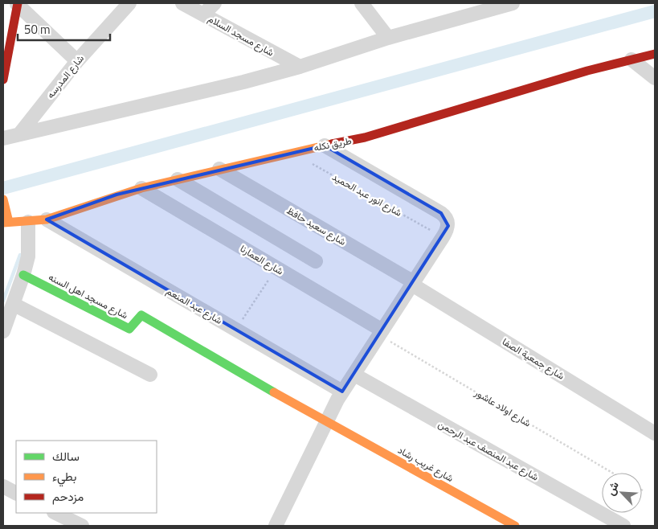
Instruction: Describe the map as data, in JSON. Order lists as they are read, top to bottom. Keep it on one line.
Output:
{"streets":{"street":["شارع مسجد السلام","شارع المدرسه","طريق نكله","شارع سعيد حافظ","شارع العمارنا","شارع مسجد اهل السنه","شارع عبد المنعم","شارع جمعية الصفا","شارع عبد المنصف عبد الرحمن","شارع غريب رشاد"],"path":["شارع انور عبد الحميد","شارع اولاد عاشور"]},"crossings":[["طريق نكله","شارع سعيد حافظ"],["طريق نكله","شارع العمارنا"],["طريق نكله","شارع عبد المنعم"],["شارع سعيد حافظ","شارع جمعية الصفا"],["شارع العمارنا","شارع اولاد عاشور"],["شارع مسجد اهل السنه","شارع غريب رشاد"]],"legend":["سالك","بطيء","مزدحم"],"scale_bar":"50 m","north":"top left"}
